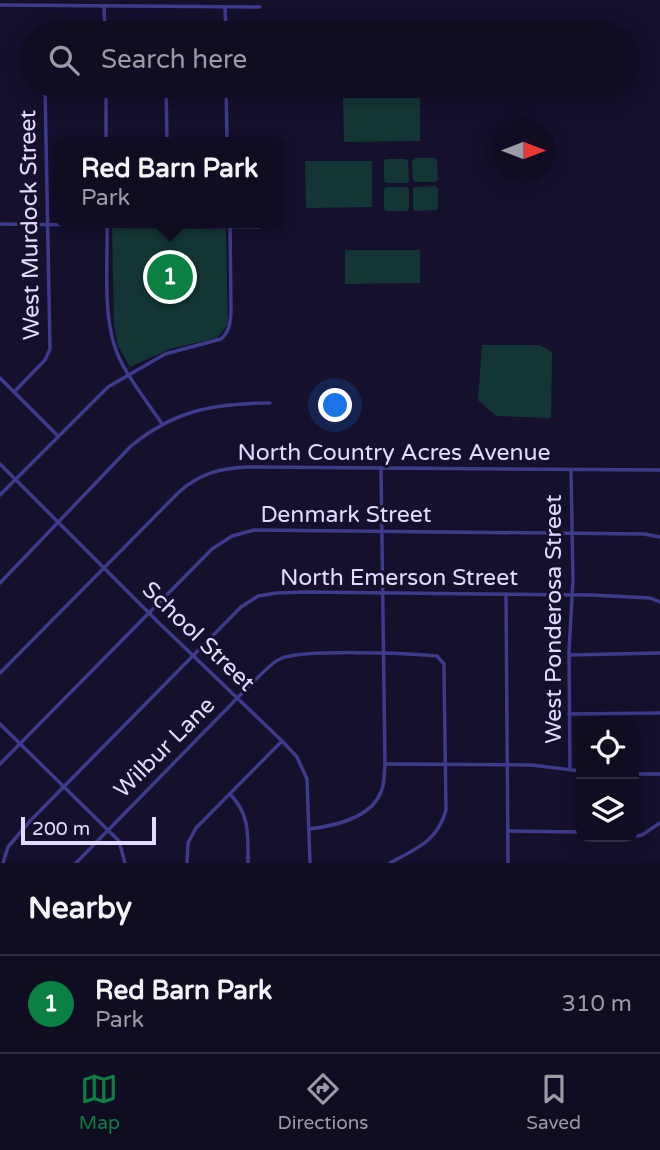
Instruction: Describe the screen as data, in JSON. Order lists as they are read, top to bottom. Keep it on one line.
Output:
{"streets":{"street":["West Murdock Street","North Country Acres Avenue","Denmark Street","North Emerson Street","West Ponderosa Street","School Street","Wilbur Lane"]},"crossings":[["North Country Acres Avenue","West Ponderosa Street"],["North Country Acres Avenue","School Street"],["Denmark Street","West Ponderosa Street"],["Denmark Street","School Street"],["North Emerson Street","West Ponderosa Street"],["North Emerson Street","School Street"],["School Street","Wilbur Lane"]],"scale_bar":"200 m","north":"right","page":{"search":"Search here","popup":["Red Barn Park","Park"],"pins":"1","scale":"200 m","heading":"Nearby","list":[{"mark":"1","name":"Red Barn Park","note":"Park","value":"310 m"}],"nav":["Map","Directions","Saved"]}}
